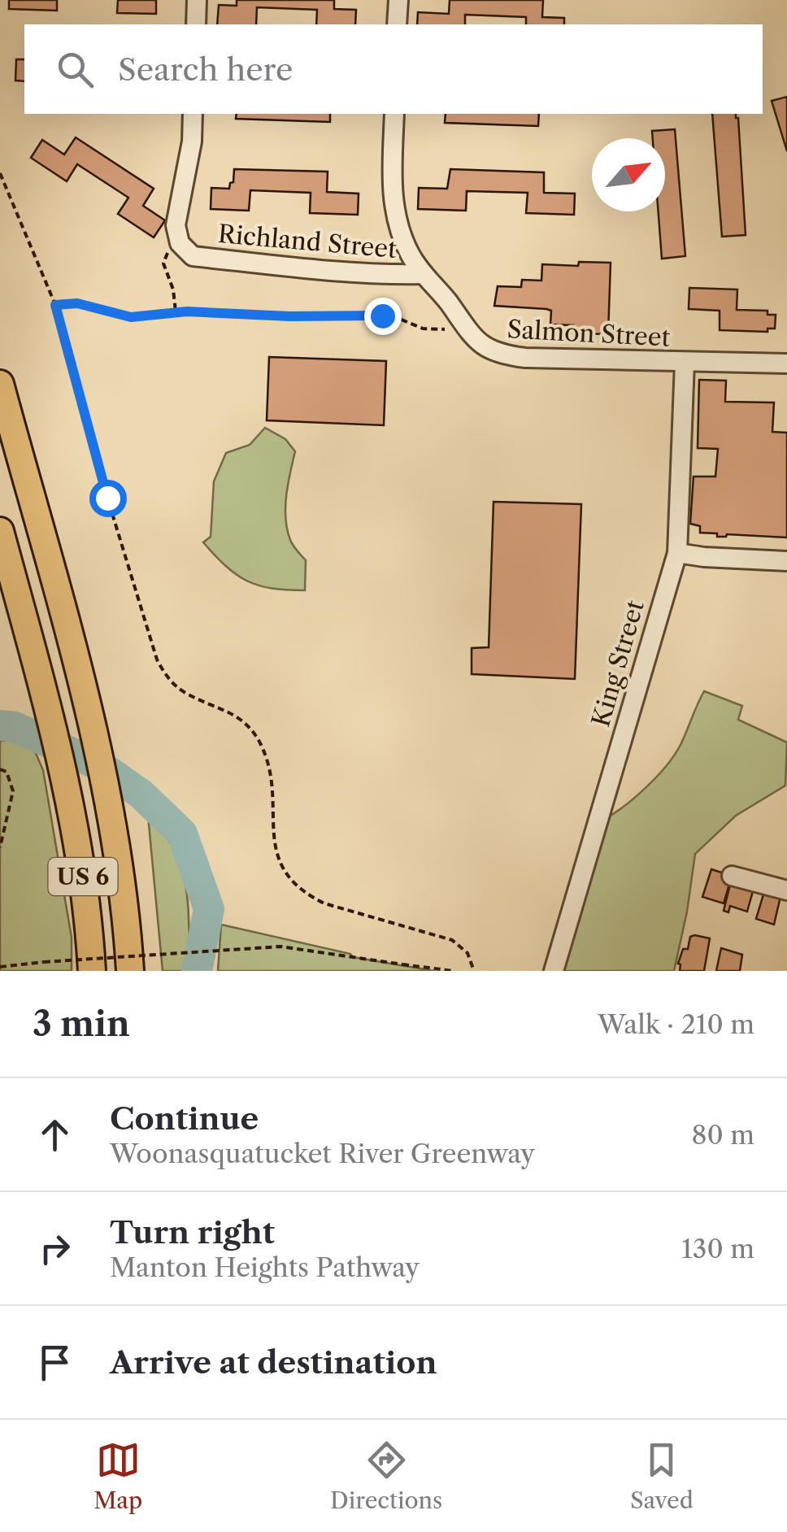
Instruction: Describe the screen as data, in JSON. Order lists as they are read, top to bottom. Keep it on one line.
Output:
{"streets":{"highway":["US 6"],"street":["Richland Street","Salmon Street","King Street"]},"crossings":[["Richland Street","Salmon Street"],["Salmon Street","King Street"]],"north":"top right","page":{"search":"Search here","heading":["3 min","Walk · 210 m"],"list":[["Continue","Woonasquatucket River Greenway","80 m"],["Turn right","Manton Heights Pathway","130 m"],"Arrive at destination"],"nav":["Map","Directions","Saved"]}}
